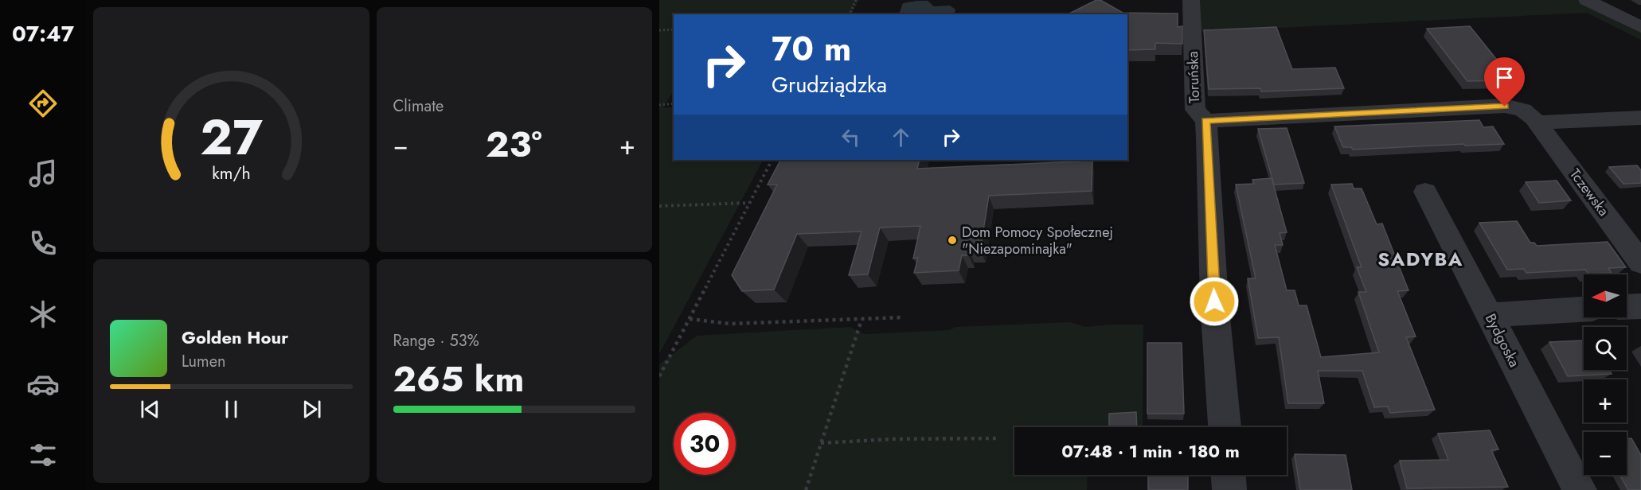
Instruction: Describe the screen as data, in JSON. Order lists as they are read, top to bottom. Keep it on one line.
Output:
{"streets":{"street":["Toruńska","Tczewska","Bydgoska"]},"crossings":[["Toruńska","Tczewska"]],"districts":["SADYBA"],"places":["Dom Pomocy Społecznej \"Niezapominajka\""],"north":"left","page":{"tabs":"07:47","tile":["Climate",["Range · 53%","265 km"]],"turn":["70 m","Grudziądzka"],"heat":["−","23°","+"],"map_buttons":["+","−"],"song":["Golden Hour","Lumen"],"limit":"30","trip":"07:48 · 1 min · 180 m","gauge":["27","km/h"]}}
